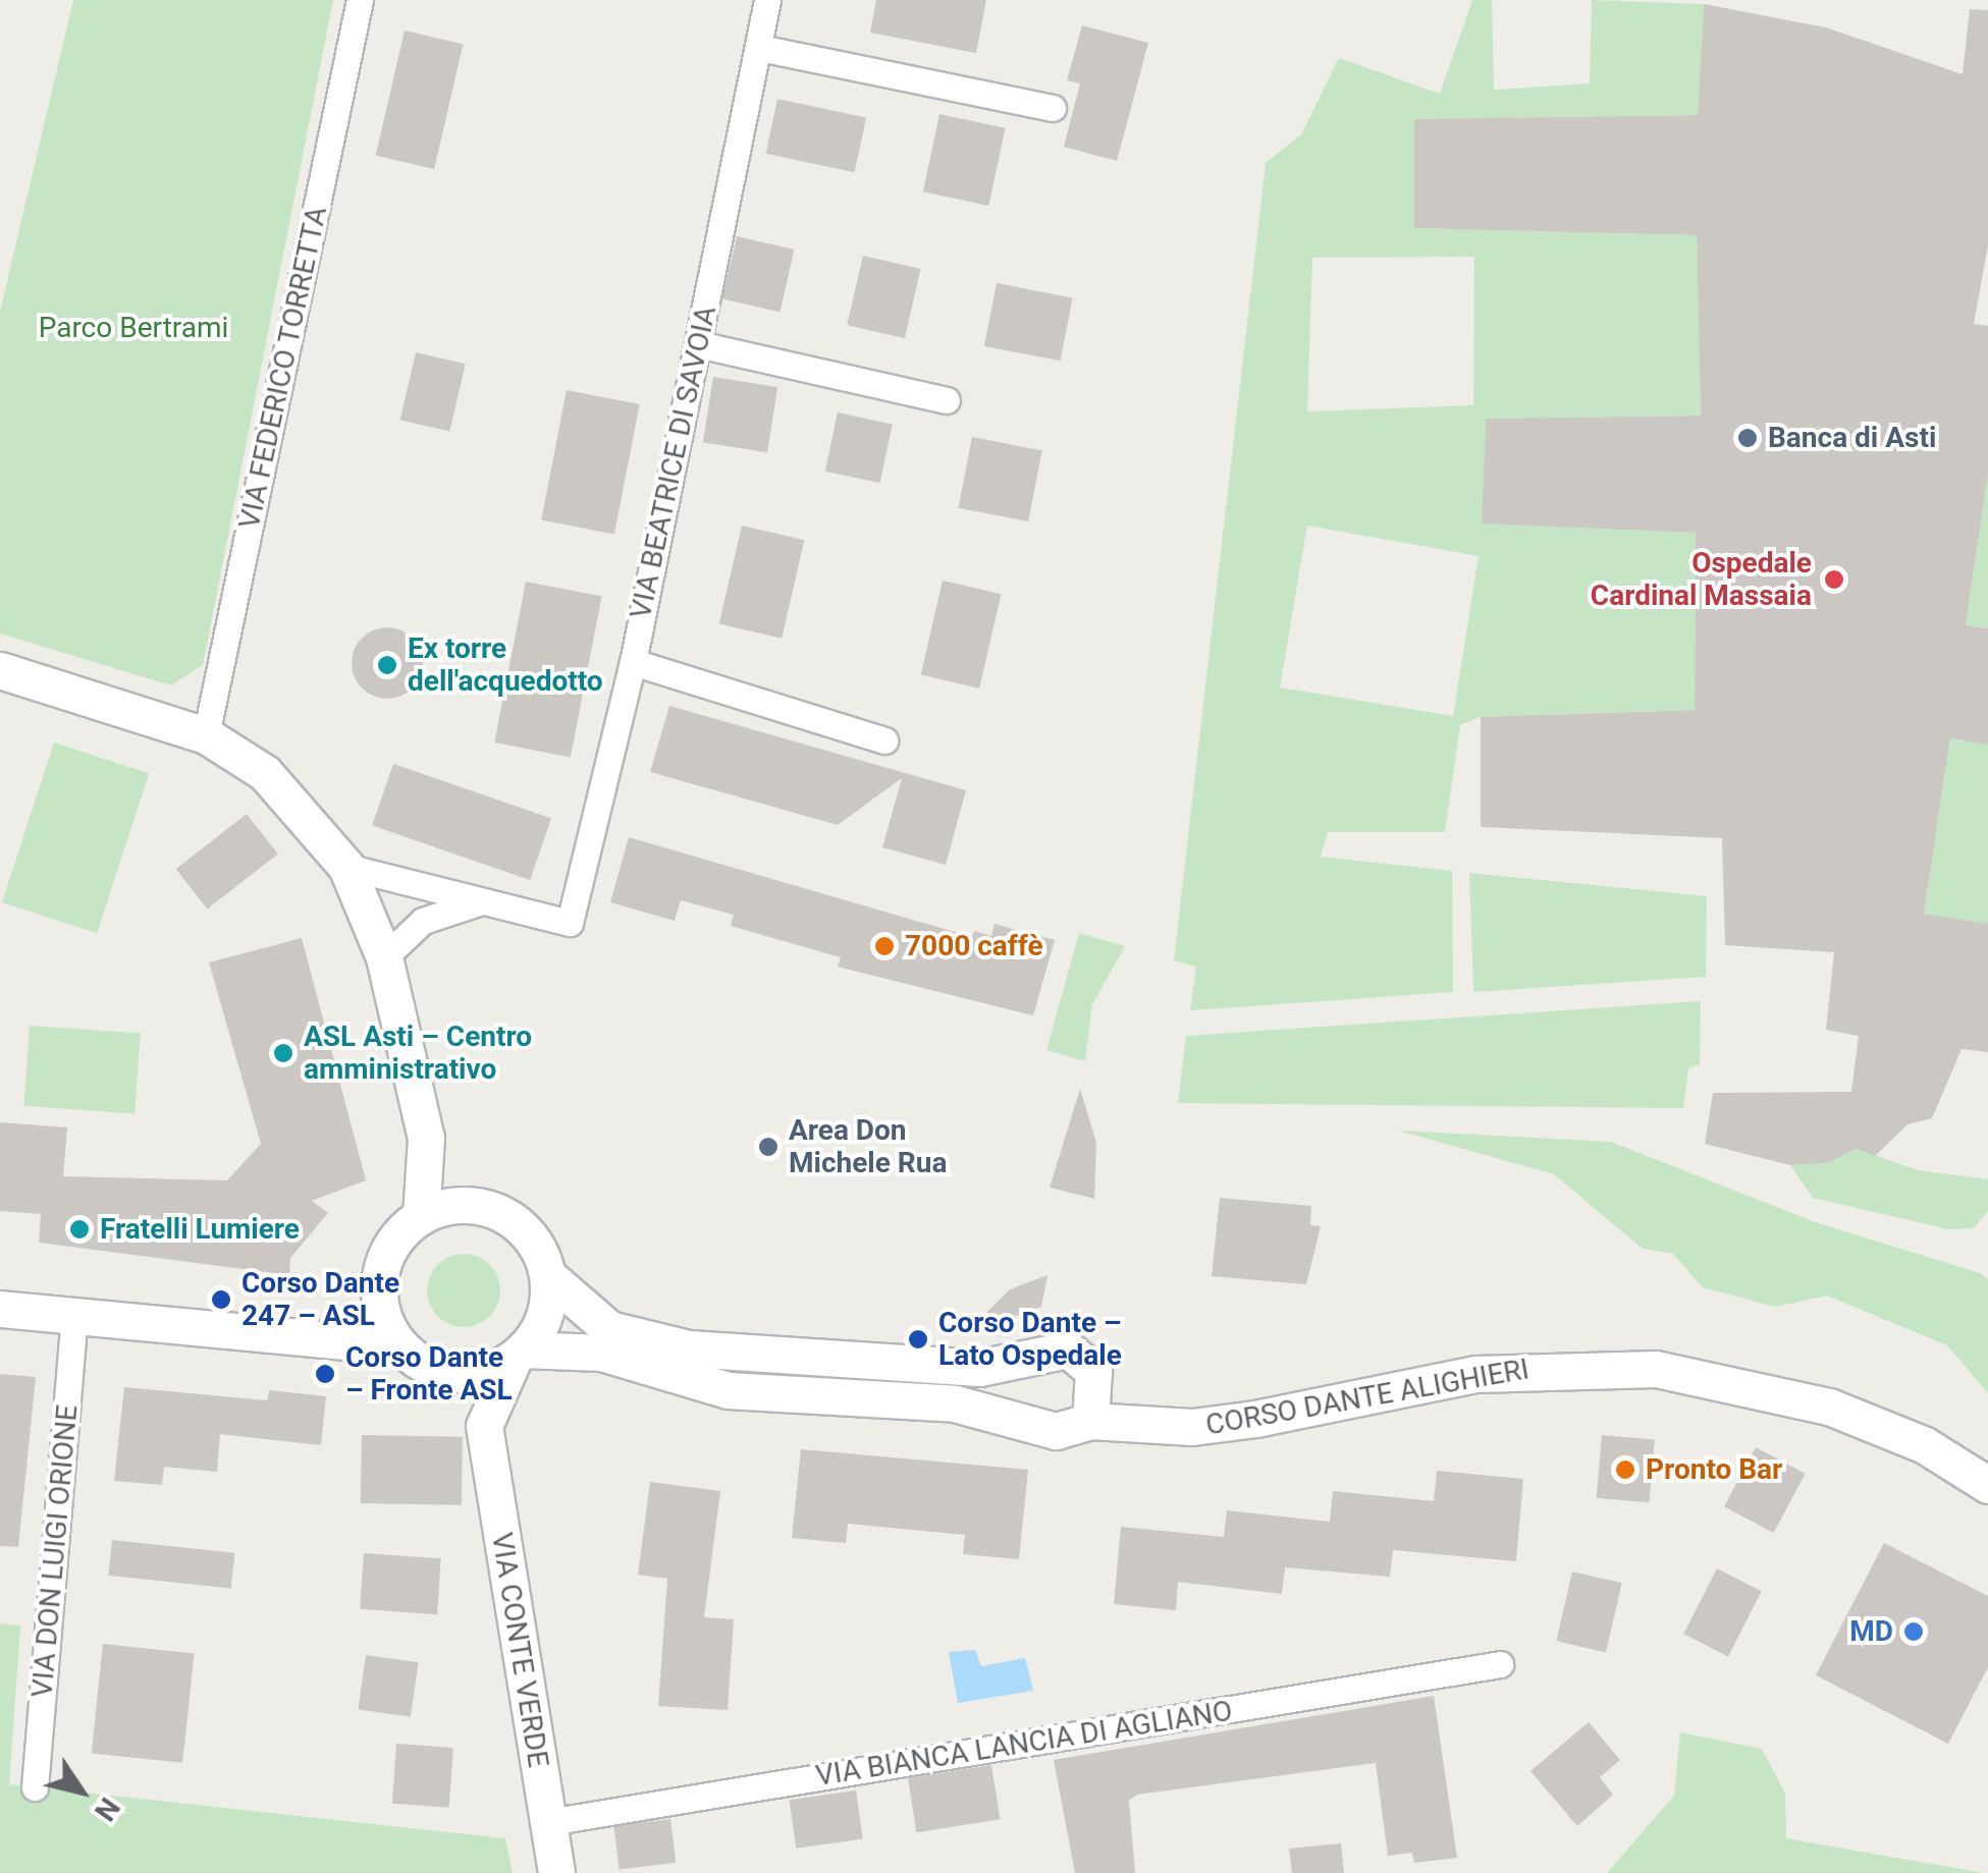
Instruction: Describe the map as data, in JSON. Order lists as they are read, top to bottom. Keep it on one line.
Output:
{"streets":{"street":["VIA FEDERICO TORRETTA","VIA BEATRICE DI SAVOIA","CORSO DANTE ALIGHIERI","VIA DON LUIGI ORIONE","VIA CONTE VERDE","VIA BIANCA LANCIA DI AGLIANO"]},"crossings":[["CORSO DANTE ALIGHIERI","VIA CONTE VERDE"],["VIA CONTE VERDE","VIA BIANCA LANCIA DI AGLIANO"]],"parks":["Parco Bertrami"],"places":["Banca di Asti","Ospedale Cardinal Massaia","Ex torre dell'acquedotto","7000 caffè","ASL Asti – Centro amministrativo","Area Don Michele Rua","Fratelli Lumiere","Corso Dante 247 – ASL","Corso Dante – Lato Ospedale","Corso Dante – Fronte ASL","Pronto Bar","MD"],"north":"bottom right"}
